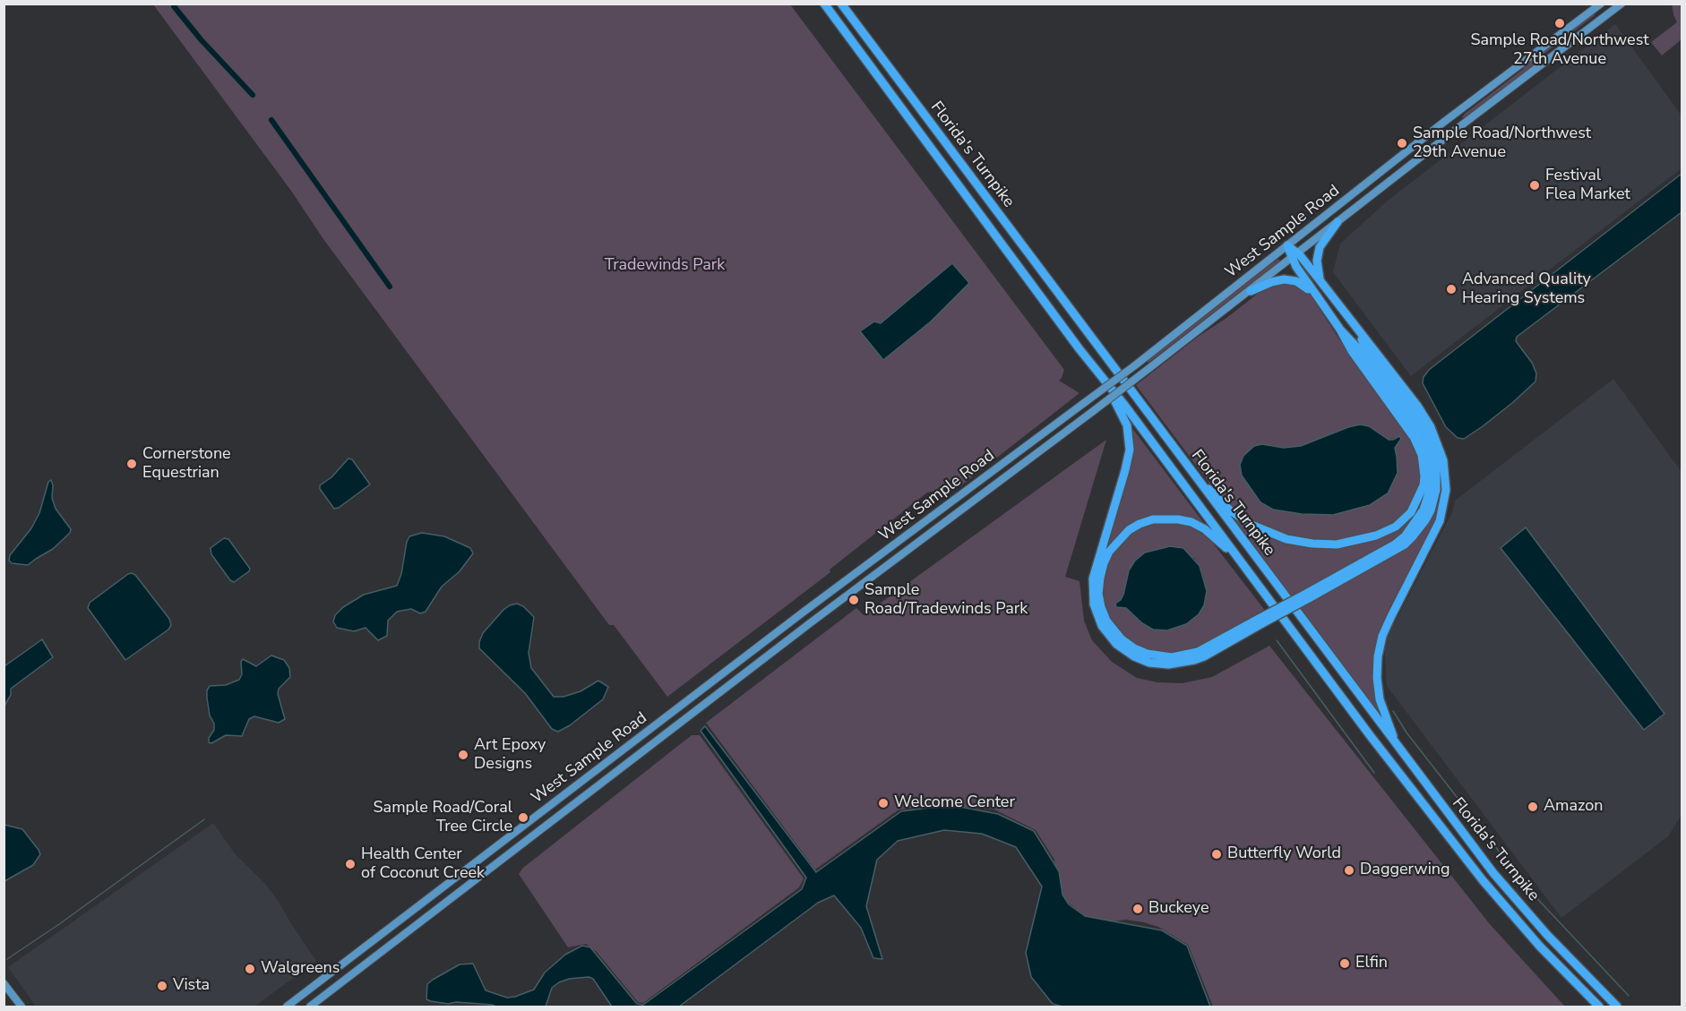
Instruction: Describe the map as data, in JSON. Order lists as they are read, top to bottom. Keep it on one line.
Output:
{"streets":{"highway":["Florida's Turnpike"],"main road":["West Sample Road"]},"parks":["Tradewinds Park"],"places":["Sample Road/Northwest 27th Avenue","Sample Road/Northwest 29th Avenue","Festival Flea Market","Advanced Quality Hearing Systems","Cornerstone Equestrian","Sample Road/Tradewinds Park","Art Epoxy Designs","Welcome Center","Amazon","Sample Road/Coral Tree Circle","Butterfly World","Health Center of Coconut Creek","Daggerwing","Buckeye","Elfin","Walgreens","Vista"]}
